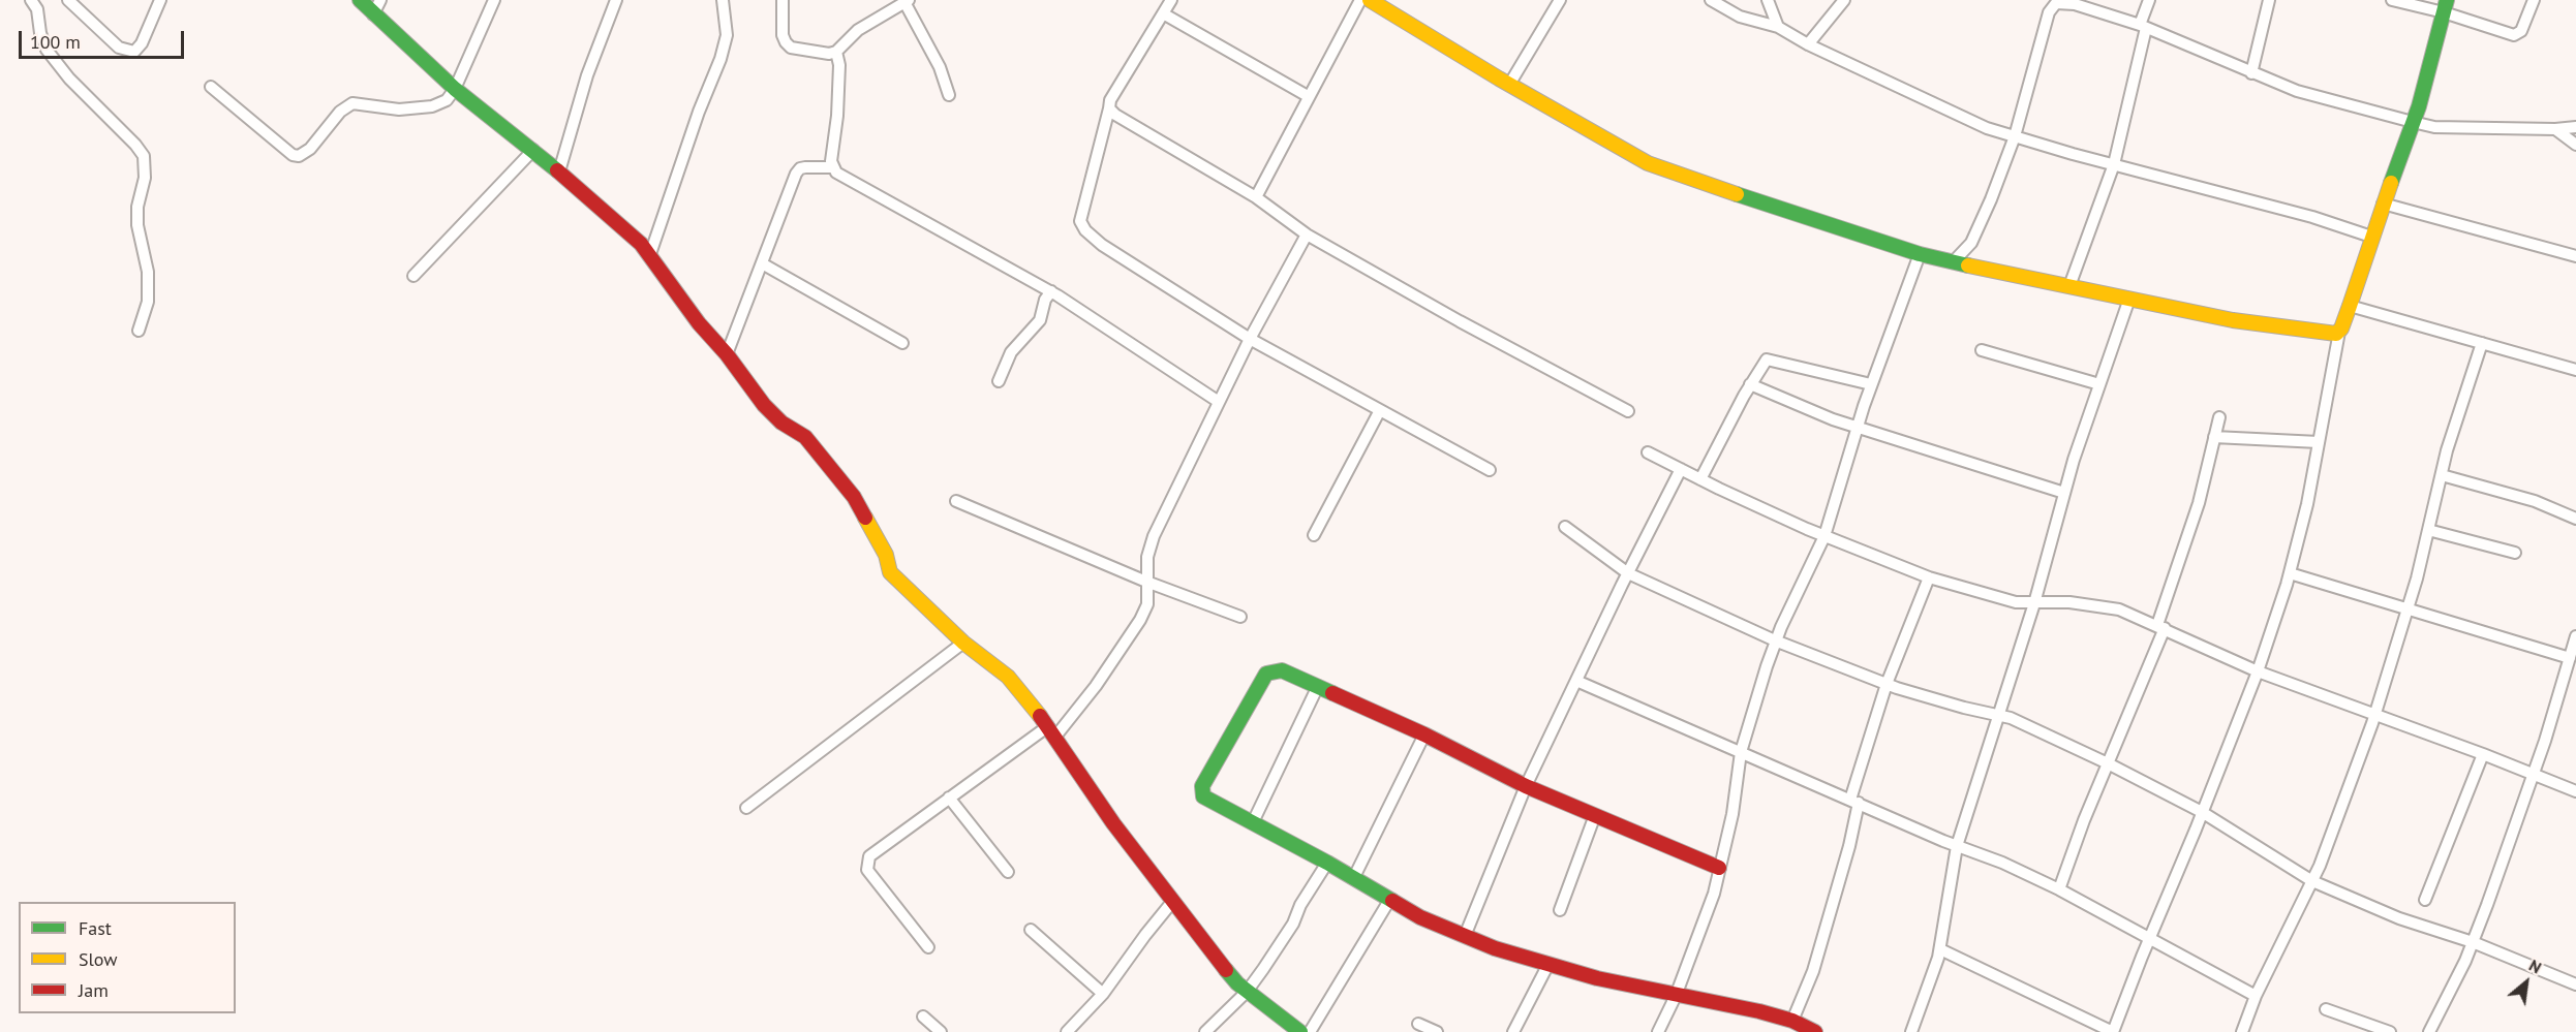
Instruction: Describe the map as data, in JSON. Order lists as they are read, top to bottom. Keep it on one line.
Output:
{"legend":["Fast","Slow","Jam"],"scale_bar":"100 m","north":"top right"}
